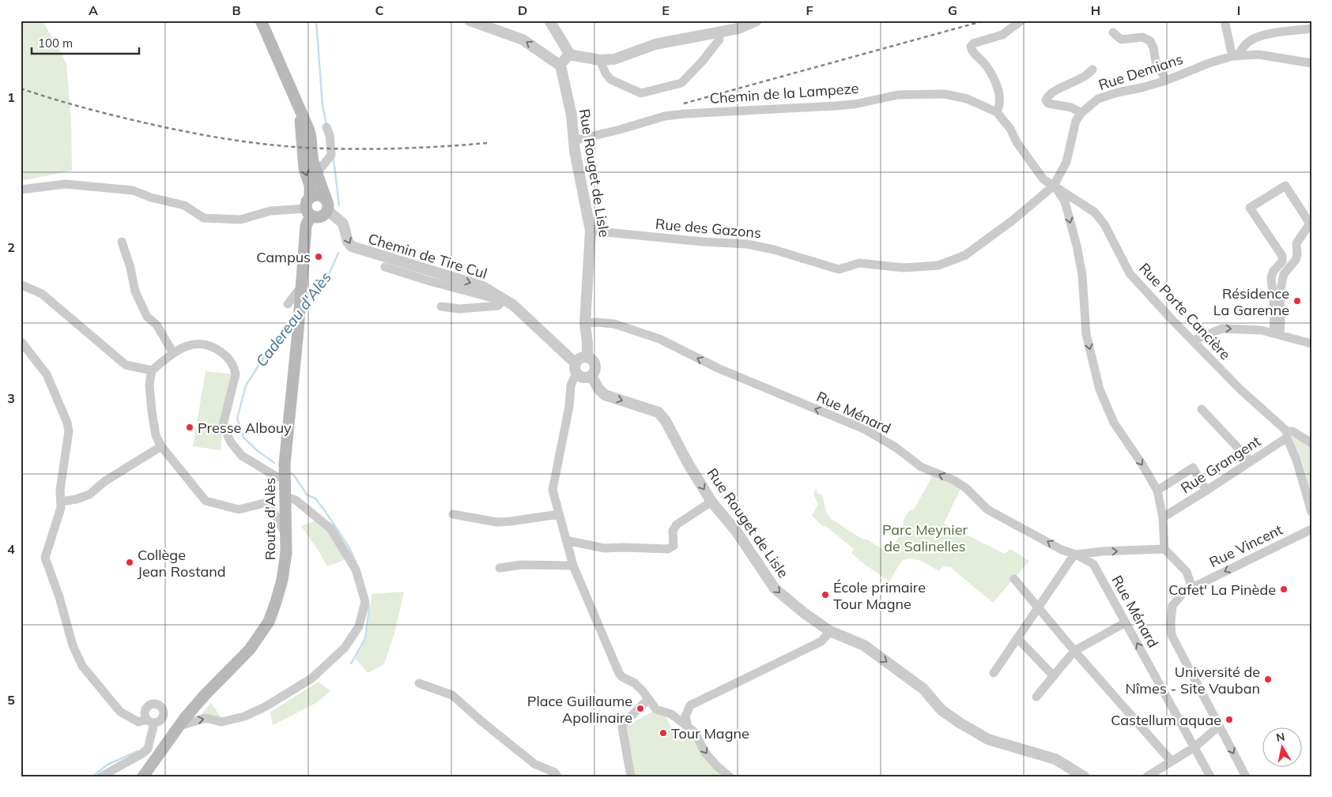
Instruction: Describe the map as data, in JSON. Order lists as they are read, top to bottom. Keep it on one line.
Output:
{"streets":{"main road":["Route d'Alès"],"street":["Rue Demians","Chemin de la Lampeze","Rue Rouget de Lisle","Rue des Gazons","Chemin de Tire Cul","Rue Porte Cancière","Rue Ménard","Rue Grangent","Rue Vincent"]},"crossings":[["Rue Demians","Rue des Gazons"],["Rue Demians","Rue Porte Cancière"],["Chemin de la Lampeze","Rue Rouget de Lisle"],["Rue Rouget de Lisle","Rue des Gazons"],["Rue Rouget de Lisle","Chemin de Tire Cul"],["Rue Rouget de Lisle","Rue Ménard"],["Rue des Gazons","Rue Porte Cancière"],["Chemin de Tire Cul","Route d'Alès"],["Rue Porte Cancière","Rue Grangent"]],"one_way":["Rue Rouget de Lisle","Rue Ménard"],"water":["Cadereau d'Alès"],"parks":["Parc Meynier de Salinelles"],"places":["Campus","Résidence La Garenne","Presse Albouy","Collège Jean Rostand","Cafet' La Pinède","École primaire Tour Magne","Université de Nîmes - Site Vauban","Place Guillaume Apollinaire","Castellum aquae","Tour Magne"],"scale_bar":"100 m","north":"top","grid":{"columns":["A","B","C","D","E","F","G","H","I"],"rows":["1","2","3","4","5"]}}
